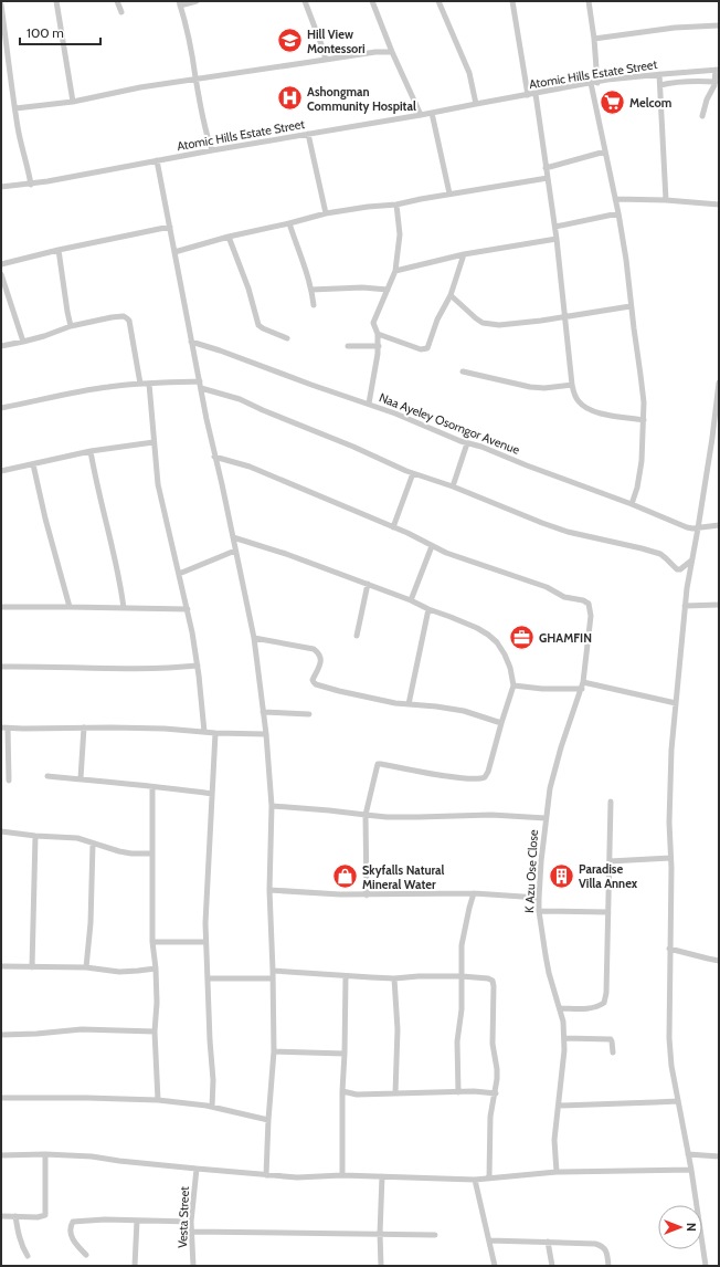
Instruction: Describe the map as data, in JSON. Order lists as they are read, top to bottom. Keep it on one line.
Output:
{"streets":{"street":["Atomic Hills Estate Street","Naa Ayeley Osorngor Avenue","K Azu Ose Close","Vesta Street"]},"places":{"school or university":["Hill View Montessori"],"hospital":["Ashongman Community Hospital"],"supermarket":["Melcom"],"office":["GHAMFIN"],"building":["Paradise Villa Annex"],"shop":["Skyfalls Natural Mineral Water"]},"scale_bar":"100 m","north":"right"}
